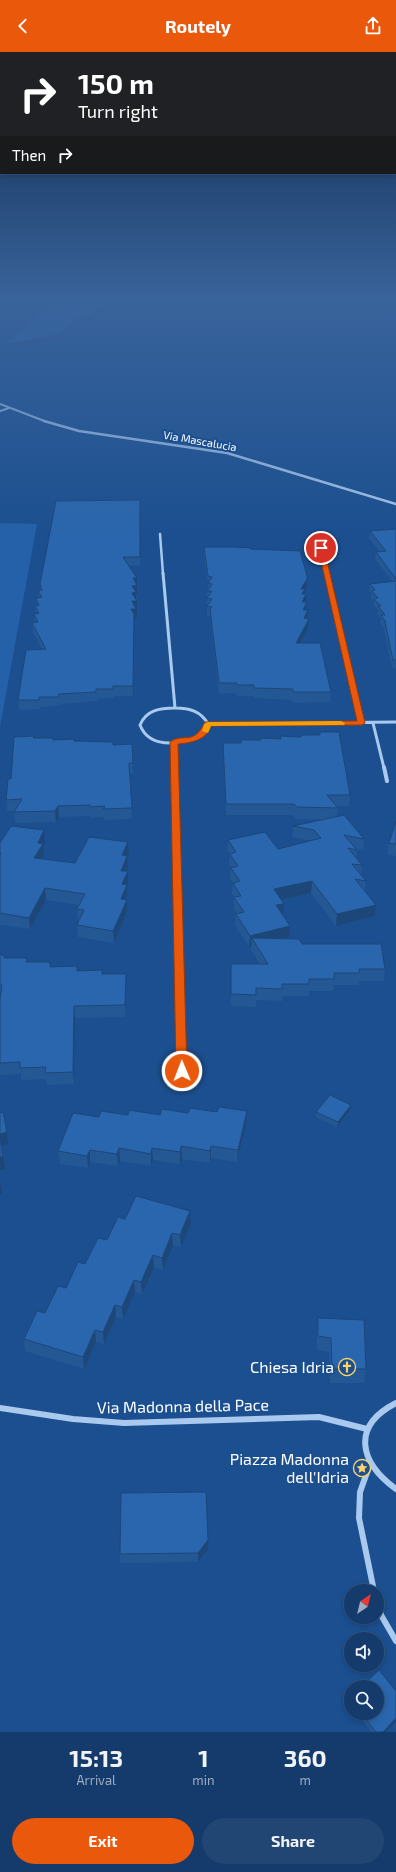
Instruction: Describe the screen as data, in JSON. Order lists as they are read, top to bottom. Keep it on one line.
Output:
{"streets":{"street":["Via Mascalucia","Via Madonna della Pace"]},"places":{"church":["Chiesa Idria"],"place":["Piazza Madonna dell'Idria"]},"north":"top right","page":{"header":"Routely","turn":["150 m","Turn right"],"then":"Then","eta":["15:13","Arrival","1","min","360","m"],"buttons":["Exit","Share"]}}
